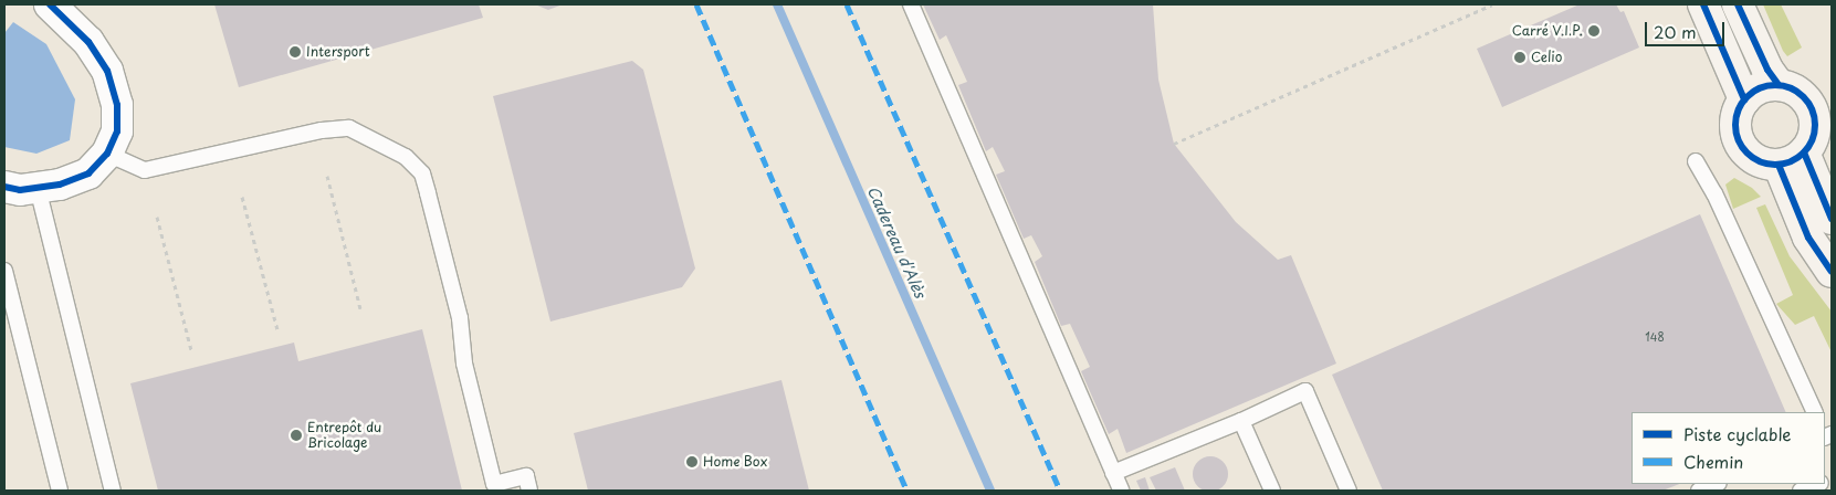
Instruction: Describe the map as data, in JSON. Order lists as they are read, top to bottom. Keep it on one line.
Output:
{"water":["Cadereau d'Alès"],"places":["Carré V.I.P.","Intersport","Celio","Entrepôt du Bricolage","Home Box"],"house_numbers":["148"],"legend":["Piste cyclable","Chemin"],"scale_bar":"20 m"}
